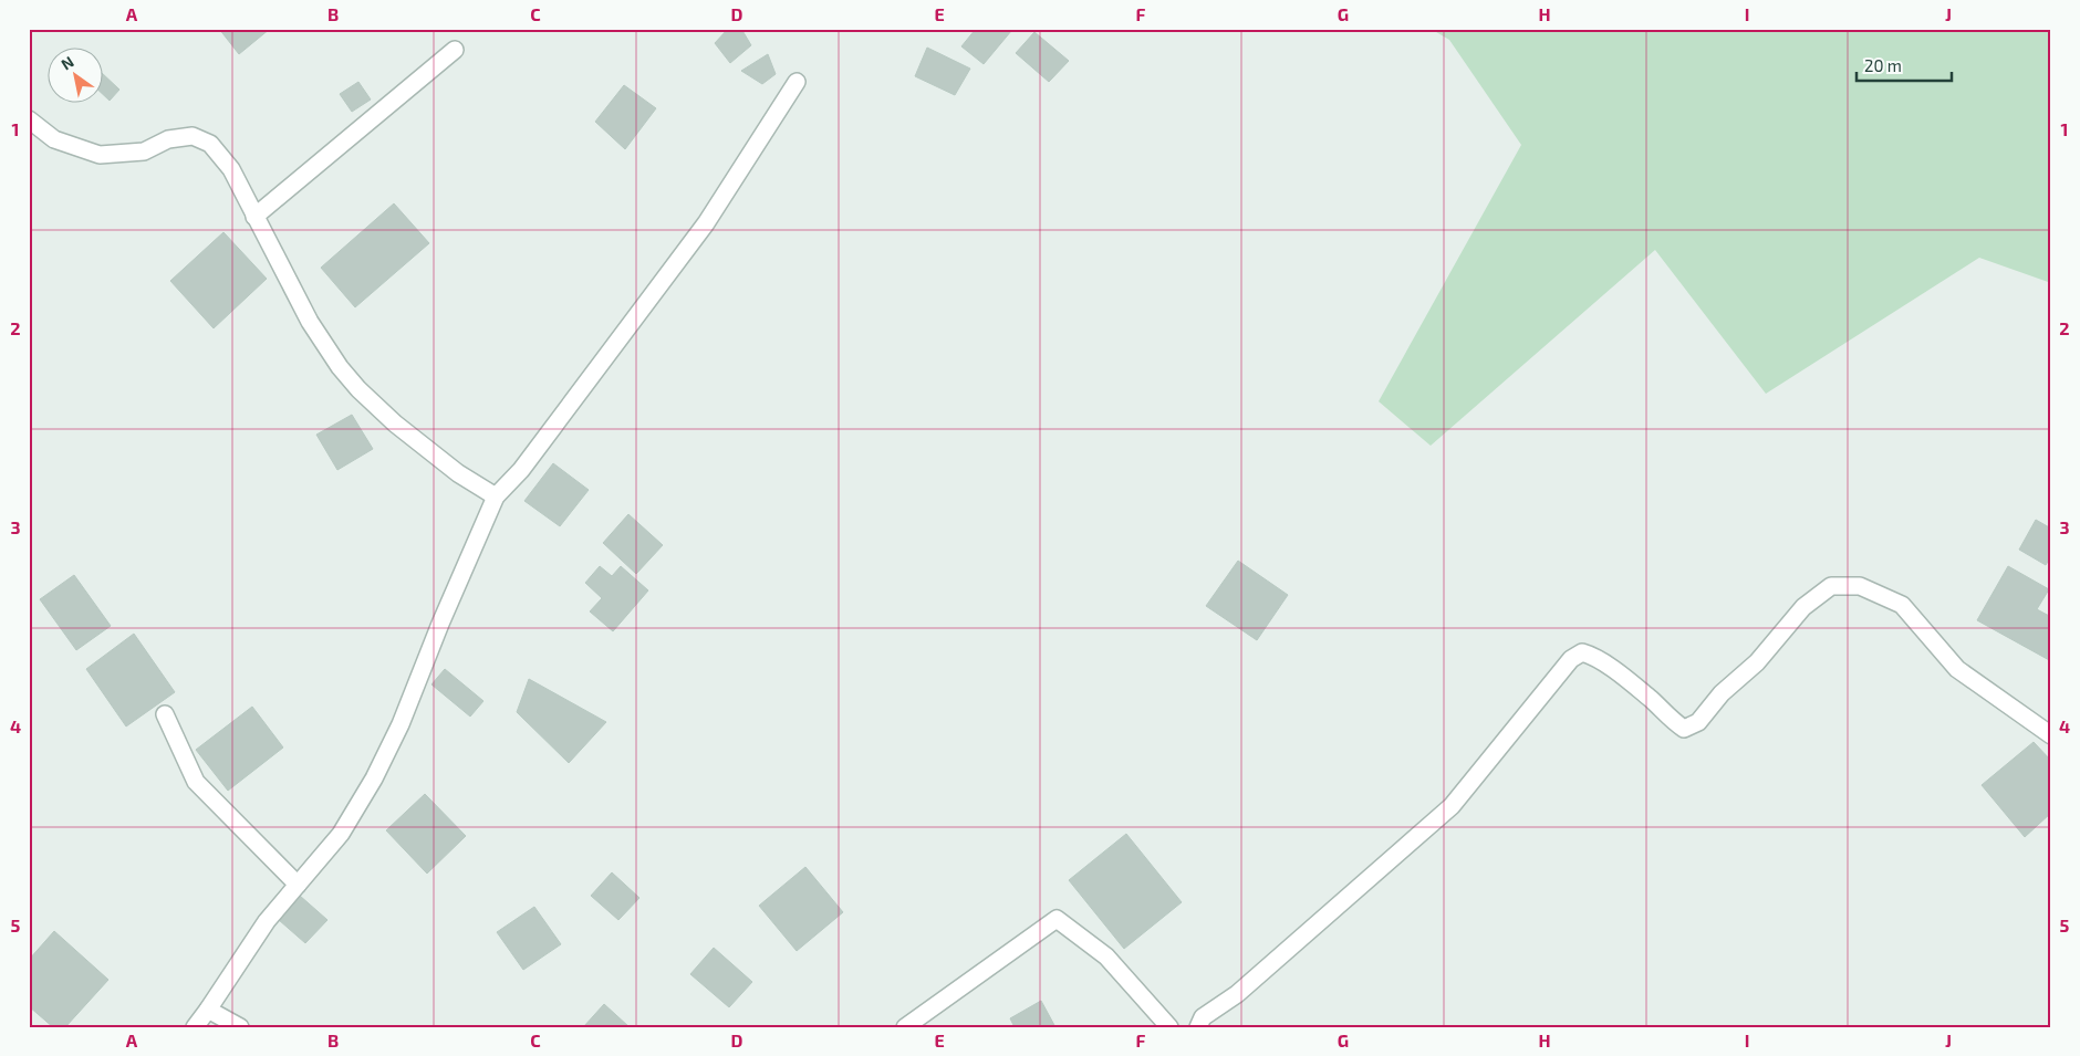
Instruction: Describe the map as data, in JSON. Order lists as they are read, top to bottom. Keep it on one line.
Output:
{"scale_bar":"20 m","north":"top left","grid":{"columns":["A","B","C","D","E","F","G","H","I","J"],"rows":["1","2","3","4","5"]}}
